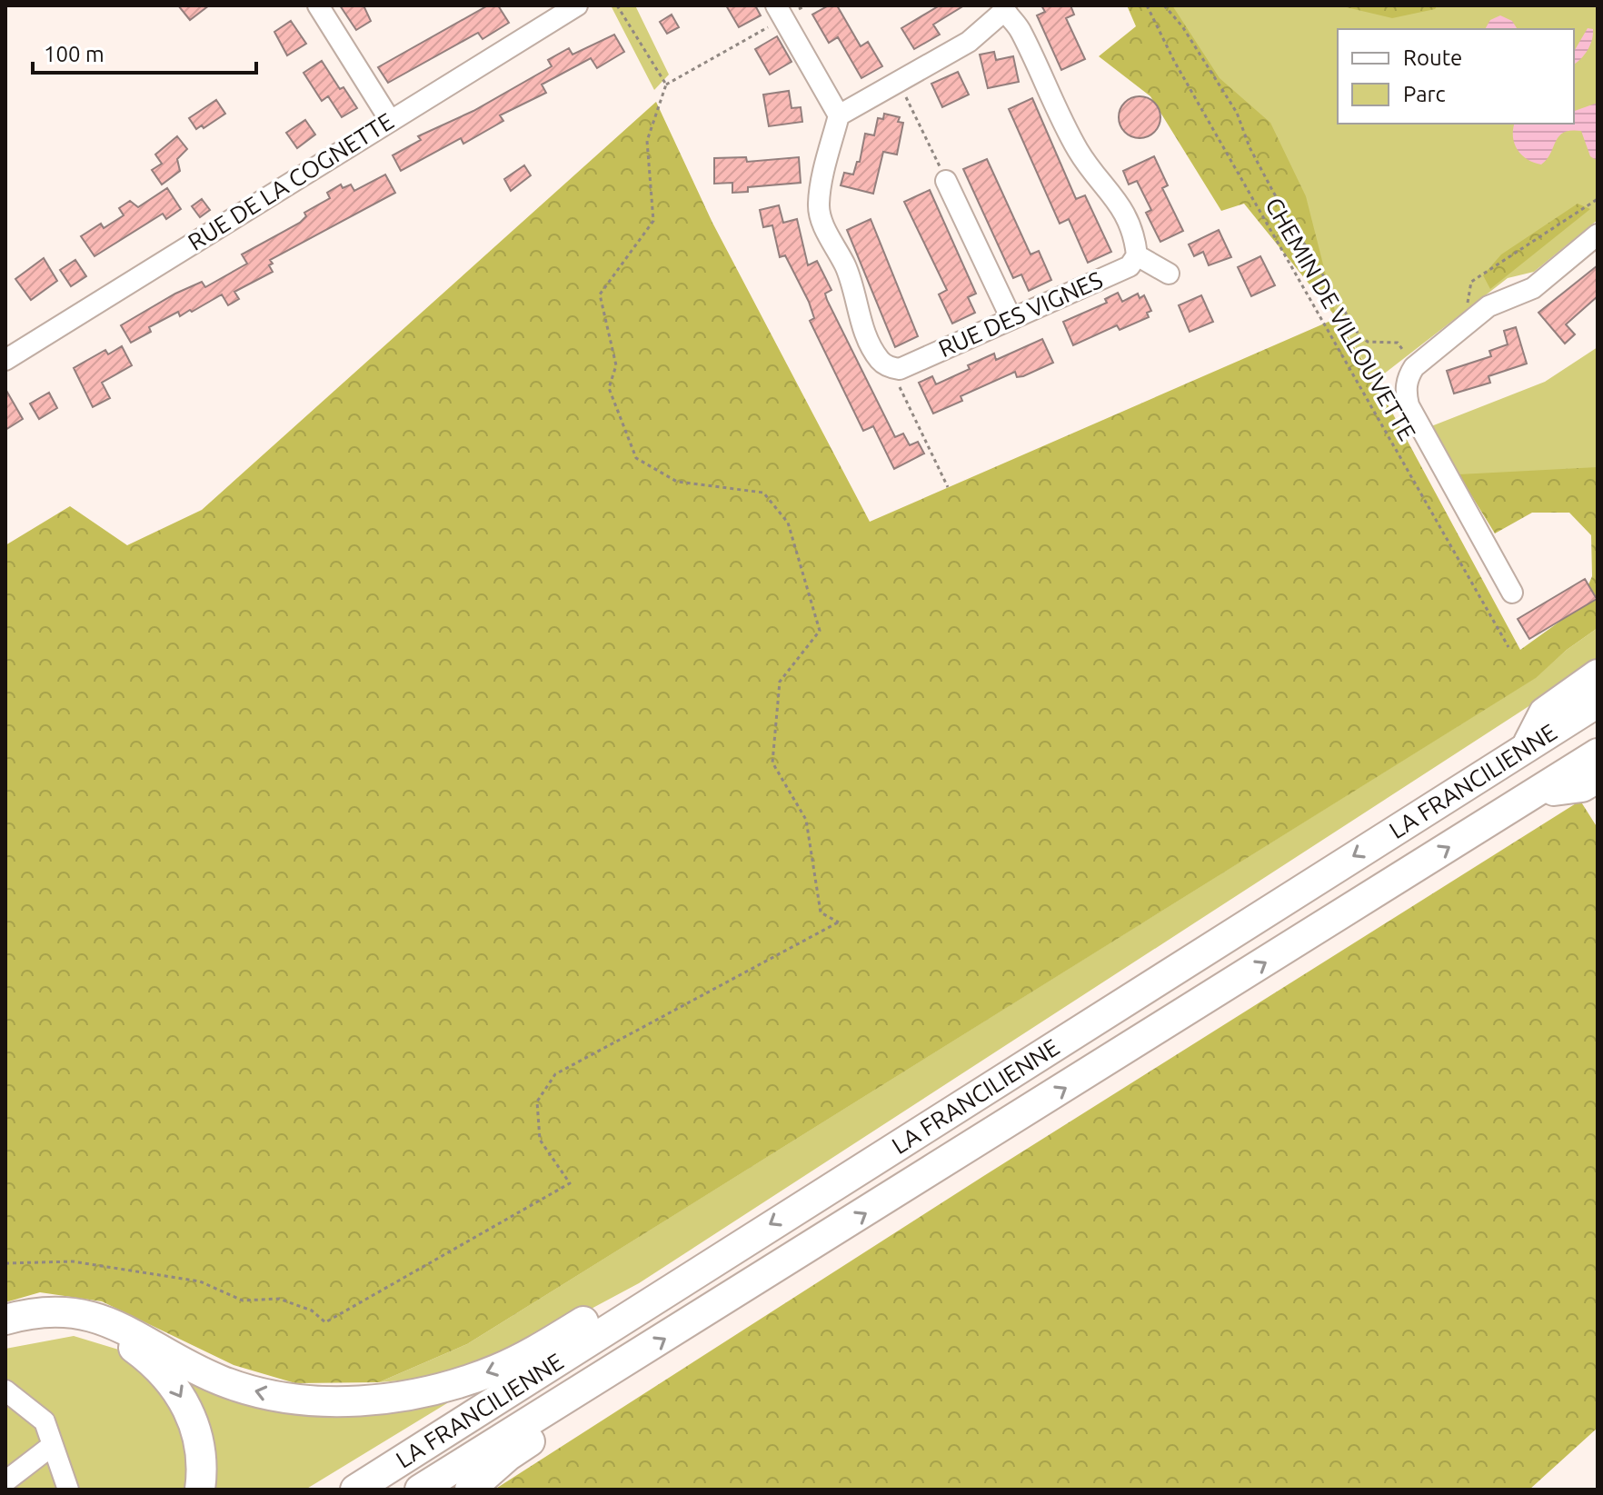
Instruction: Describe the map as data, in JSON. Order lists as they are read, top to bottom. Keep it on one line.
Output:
{"streets":{"highway":["LA FRANCILIENNE"],"street":["RUE DE LA COGNETTE","RUE DES VIGNES"],"path":["CHEMIN DE VILLOUVETTE"]},"legend":["Route","Parc"],"scale_bar":"100 m"}
